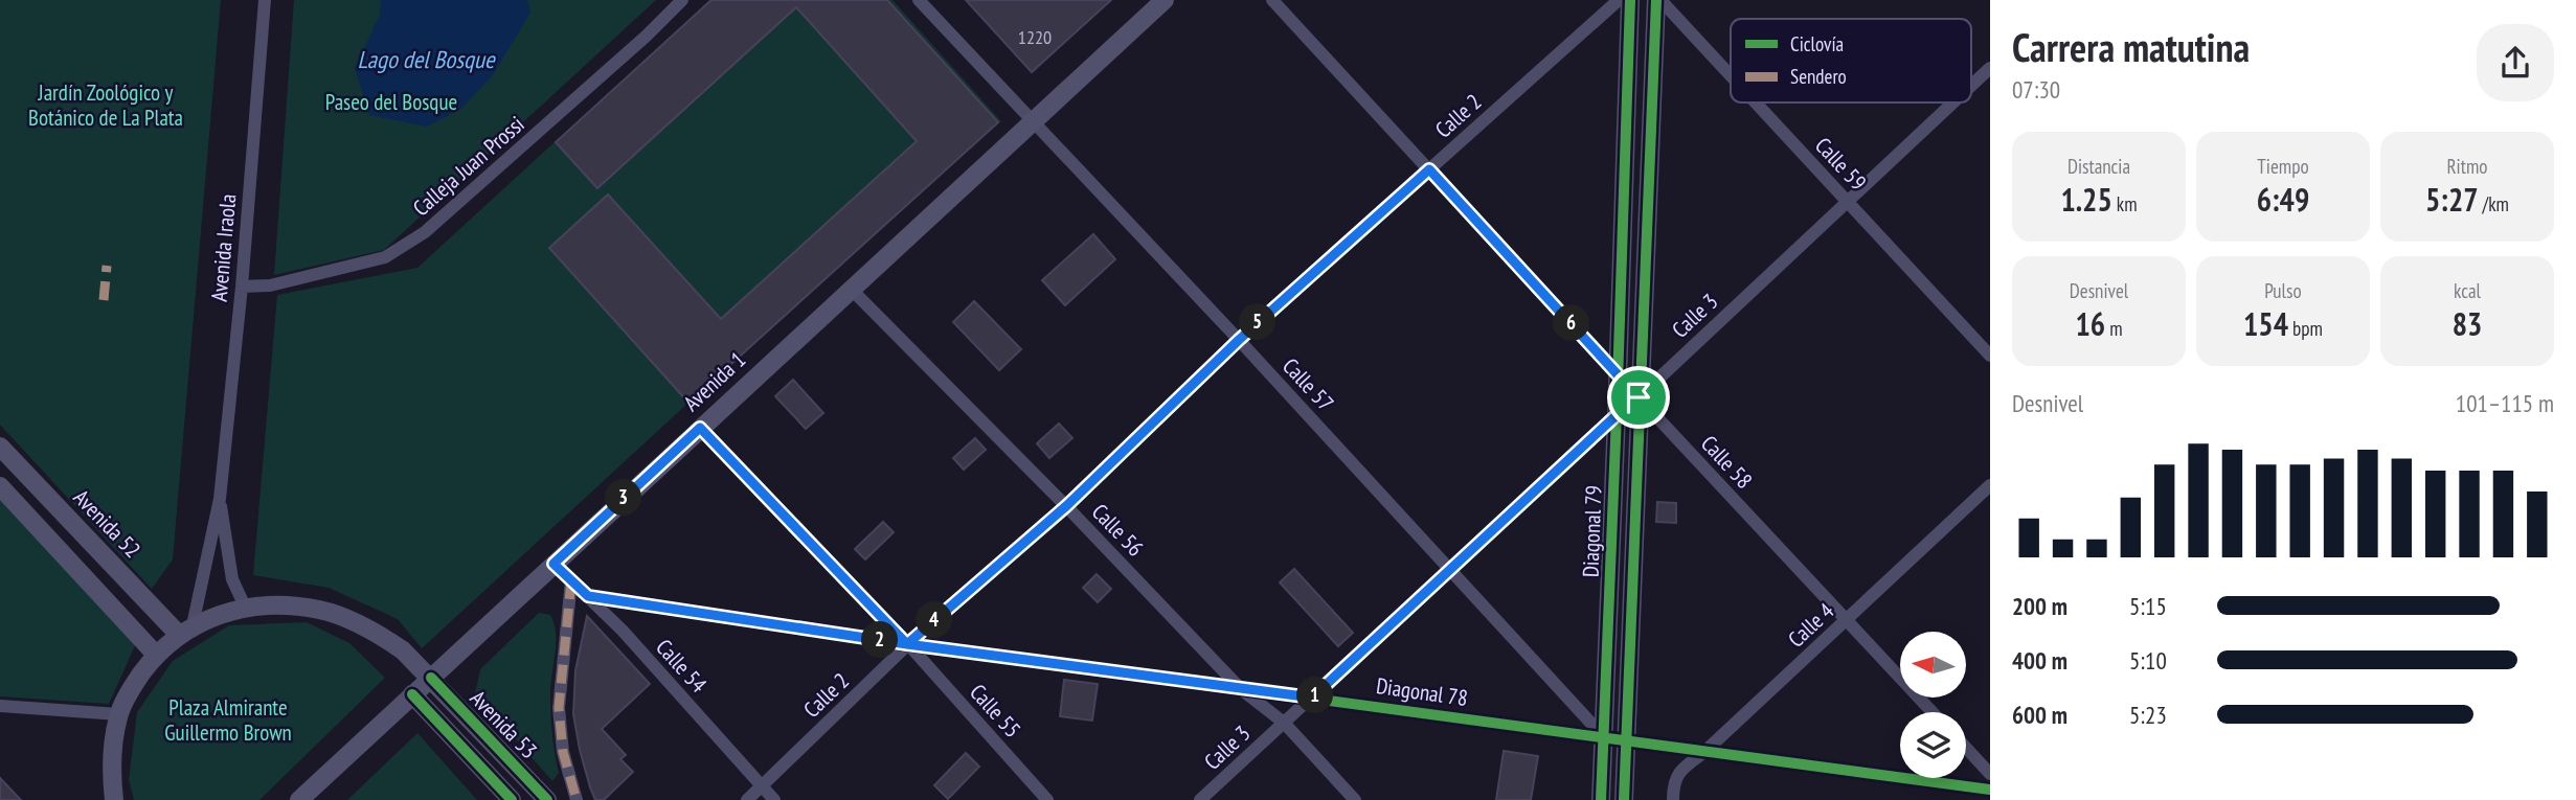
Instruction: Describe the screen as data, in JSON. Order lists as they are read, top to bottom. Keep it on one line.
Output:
{"streets":{"main road":["Avenida 1","Avenida 52","Diagonal 79","Avenida 53"],"street":["Calle 2","Calle 59","Calleja Juan Prossi","Avenida Iraola","Calle 3","Calle 57","Calle 58","Calle 56","Calle 4","Calle 54","Diagonal 78","Calle 55"]},"crossings":[["Calle 2","Calle 57"],["Calle 2","Calle 58"],["Calle 2","Calle 56"],["Calle 2","Calle 54"],["Calle 2","Diagonal 78"],["Calle 2","Calle 55"],["Calle 59","Calle 3"],["Calle 59","Diagonal 79"],["Calleja Juan Prossi","Avenida Iraola"],["Avenida Iraola","Avenida 52"],["Calle 3","Calle 57"],["Calle 3","Calle 58"],["Calle 3","Calle 56"],["Calle 3","Diagonal 79"],["Calle 3","Diagonal 78"],["Avenida 1","Calle 57"],["Avenida 1","Calle 56"],["Avenida 1","Calle 54"],["Avenida 1","Calle 55"],["Avenida 1","Avenida 53"],["Calle 57","Diagonal 79"],["Calle 57","Diagonal 78"],["Calle 58","Diagonal 79"],["Calle 58","Calle 4"],["Calle 56","Diagonal 78"],["Diagonal 79","Diagonal 78"],["Calle 4","Diagonal 78"],["Calle 54","Diagonal 78"],["Diagonal 78","Calle 55"]],"water":["Lago del Bosque"],"parks":["Jardín Zoológico y Botánico de La Plata","Paseo del Bosque","Plaza Almirante Guillermo Brown"],"house_numbers":["1220"],"legend":["Ciclovía","Sendero"],"north":"left","page":{"heading":["Carrera matutina","07:30"],"stats":[["Distancia","1.25 km"],["Tiempo","6:49"],["Ritmo","5:27 /km"],["Desnivel","16 m"],["Pulso","154 bpm"],["kcal","83"]],"pins":["5","6","3","4","2","1"],"chart":["Desnivel","101–115 m"],"list":[{"name":"200 m","note":"5:15"},{"name":"400 m","note":"5:10"},{"name":"600 m","note":"5:23"}]}}
